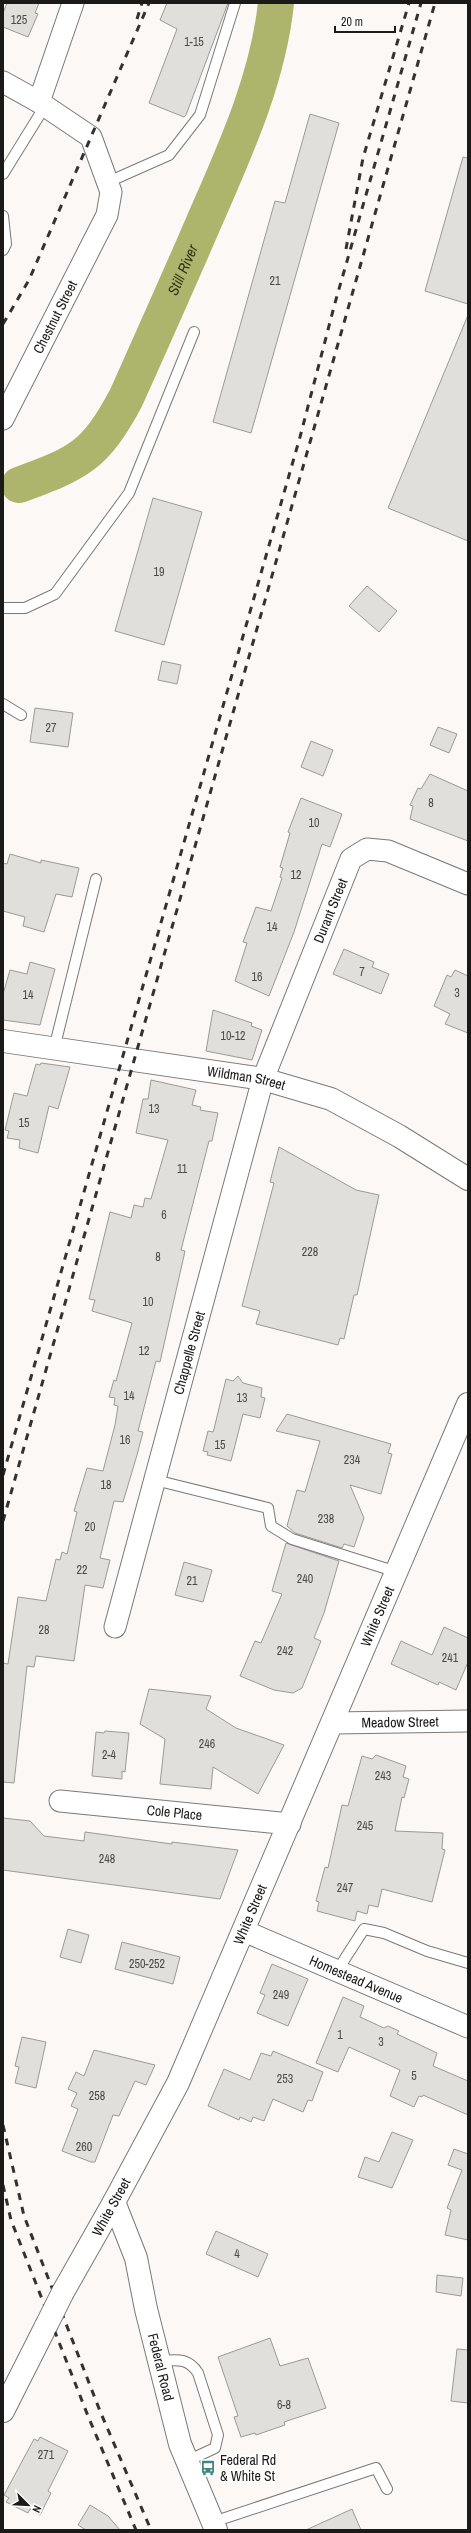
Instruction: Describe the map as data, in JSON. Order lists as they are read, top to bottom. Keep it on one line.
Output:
{"streets":{"main road":["Wildman Street","White Street","Federal Road"],"street":["Chestnut Street","Durant Street","Chappelle Street","Meadow Street","Cole Place","Homestead Avenue"]},"crossings":[["Durant Street","Wildman Street"],["Durant Street","Chappelle Street"],["Wildman Street","Chappelle Street"],["White Street","Meadow Street"],["White Street","Cole Place"],["White Street","Homestead Avenue"],["White Street","Federal Road"]],"water":["Still River"],"places":{"bus stop":["Federal Rd & White St"]},"house_numbers":["125","1-15","21","19","27","8","10","12","14","7","16","3","14","10-12","13","15","11","6","228","8","10","12","14","13","16","15","234","18","238","20","22","240","21","28","242","241","246","2-4","243","245","248","247","250-252","249","1","3","5","253","258","260","4","6-8","271"],"scale_bar":"20 m","north":"bottom right"}
